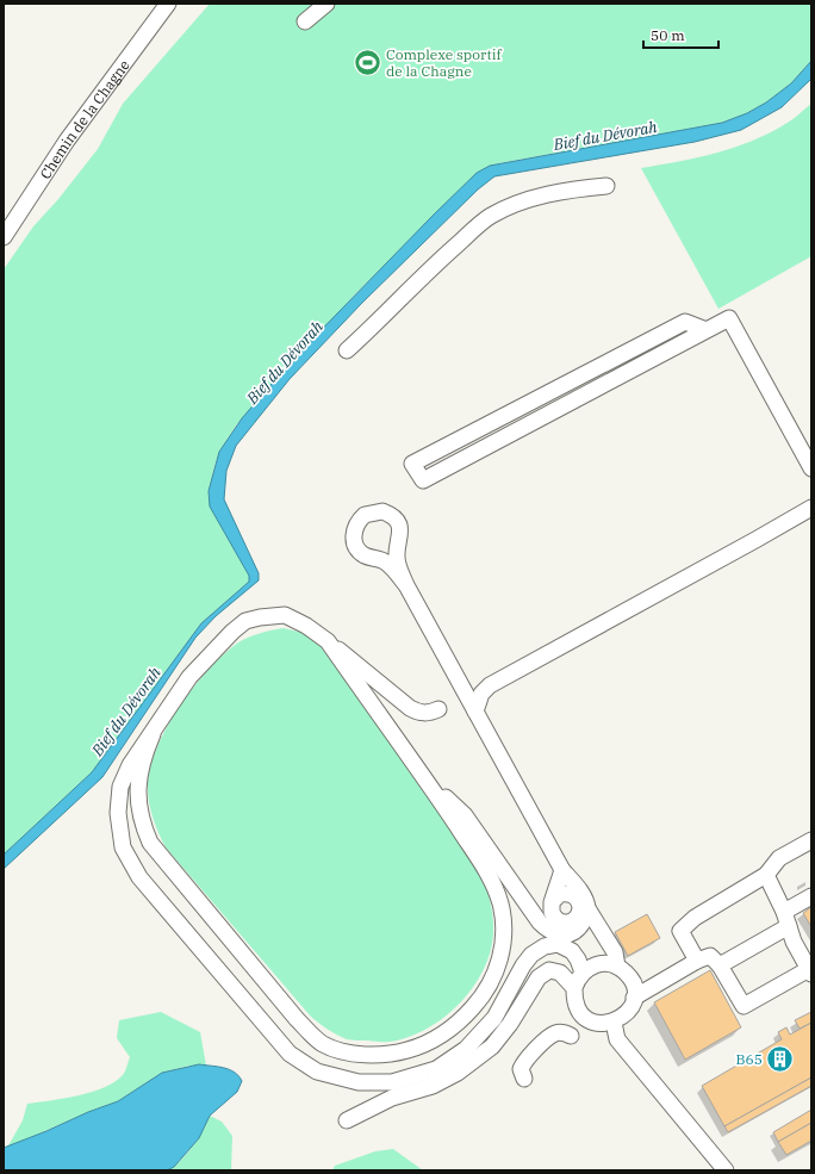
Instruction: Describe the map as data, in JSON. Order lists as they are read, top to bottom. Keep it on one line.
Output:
{"streets":{"street":["Chemin de la Chagne"]},"water":["Bief du Dévorah"],"places":{"sports":["Complexe sportif de la Chagne"],"building":["B65"]},"scale_bar":"50 m"}
